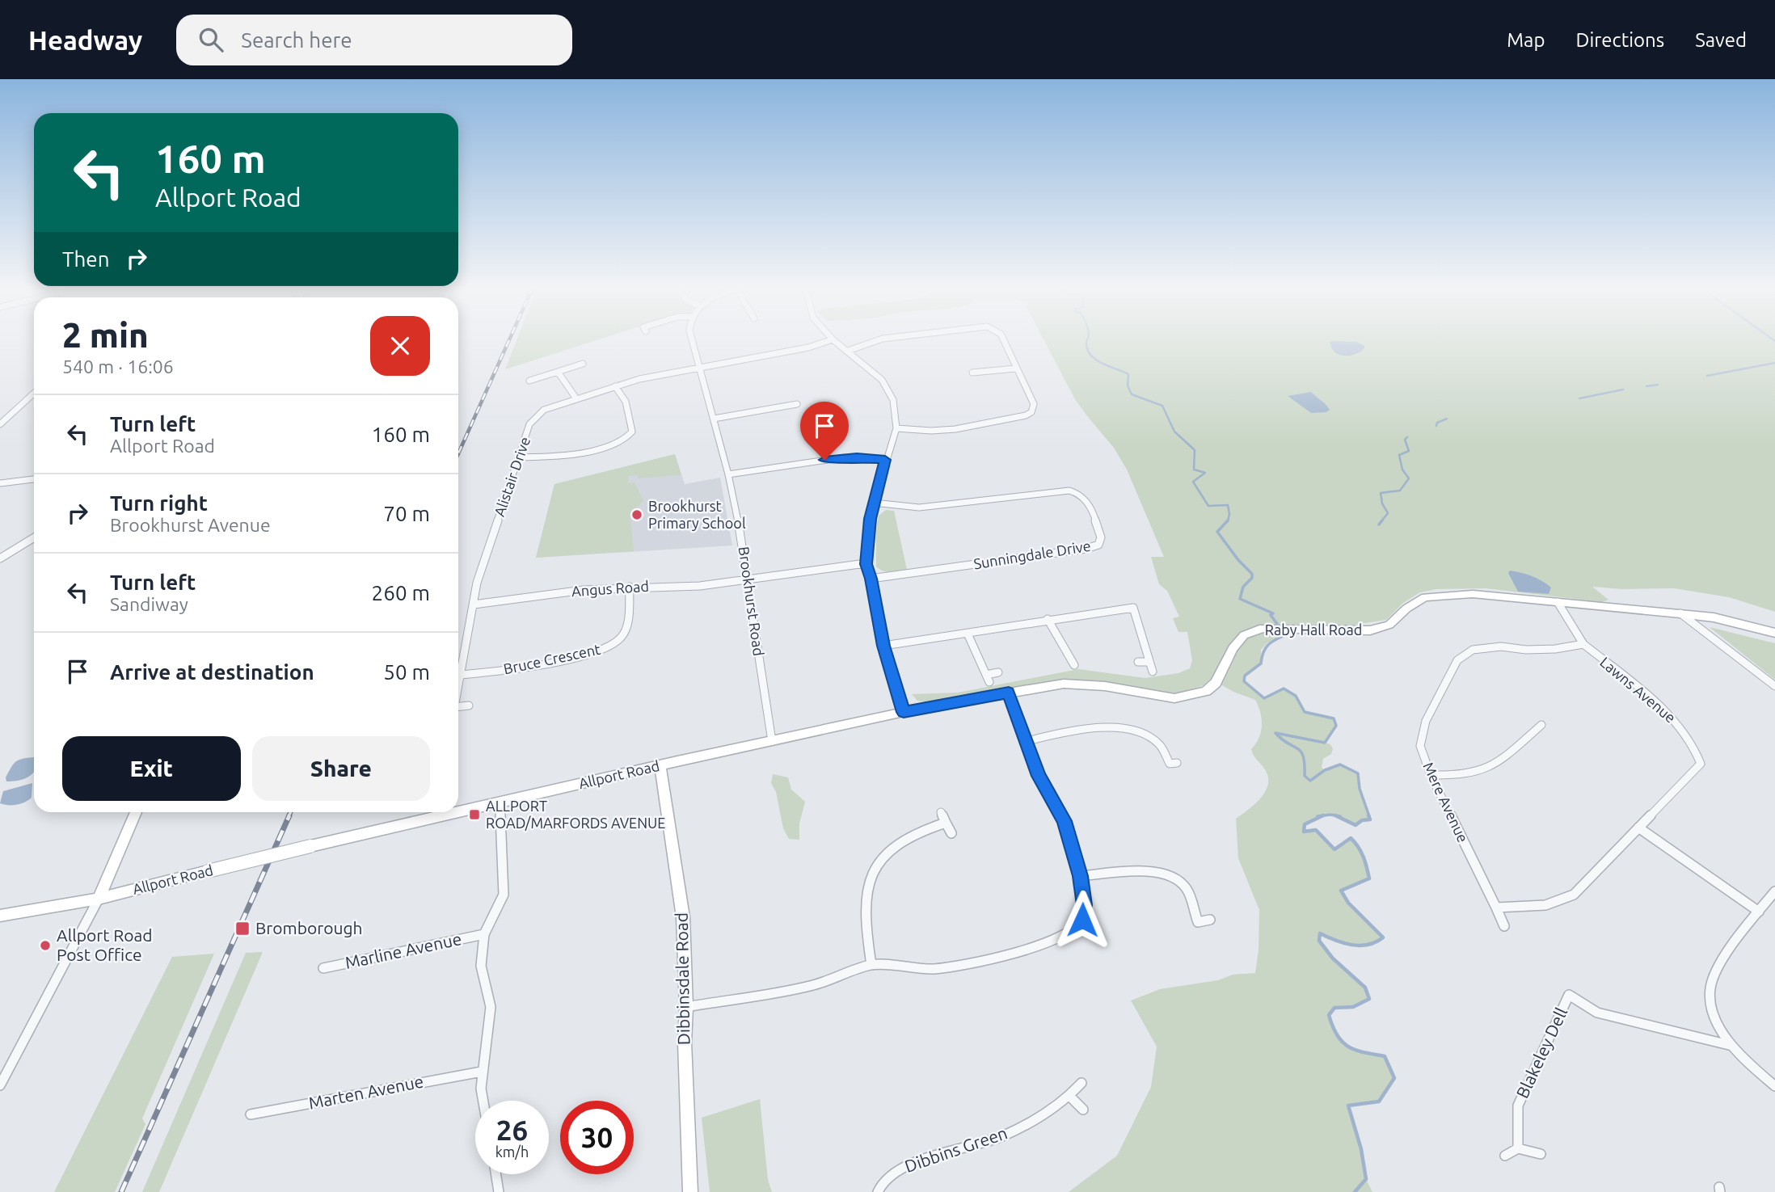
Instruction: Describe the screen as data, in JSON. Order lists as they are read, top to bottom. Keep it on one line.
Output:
{"streets":{"street":["Alistair Drive","Sunningdale Drive","Angus Road","Brookhurst Road","Raby Hall Road","Bruce Crescent","Lawns Avenue","Allport Road","Mere Avenue","Marline Avenue","Dibbinsdale Road","Blakeley Dell","Marten Avenue","Dibbins Green"]},"crossings":[["Alistair Drive","Angus Road"],["Alistair Drive","Brookhurst Road"],["Alistair Drive","Bruce Crescent"],["Angus Road","Brookhurst Road"],["Angus Road","Bruce Crescent"],["Brookhurst Road","Allport Road"],["Raby Hall Road","Lawns Avenue"],["Raby Hall Road","Allport Road"],["Lawns Avenue","Mere Avenue"],["Allport Road","Dibbinsdale Road"]],"places":{"other":["Brookhurst Primary School","Allport Road Post Office"],"transit":["ALLPORT ROAD/MARFORDS AVENUE","Bromborough"]},"page":{"header":"Headway","search":"Search here","nav":["Map","Directions","Saved"],"turn":["160 m","Allport Road"],"then":"Then","heading":["2 min","540 m · 16:06"],"list":[{"name":"Turn left","note":"Allport Road","value":"160 m"},{"name":"Turn right","note":"Brookhurst Avenue","value":"70 m"},{"name":"Turn left","note":"Sandiway","value":"260 m"},{"name":"Arrive at destination","value":"50 m"}],"buttons":["Exit","Share"],"speed":"26 km/h","limit":"30"}}
